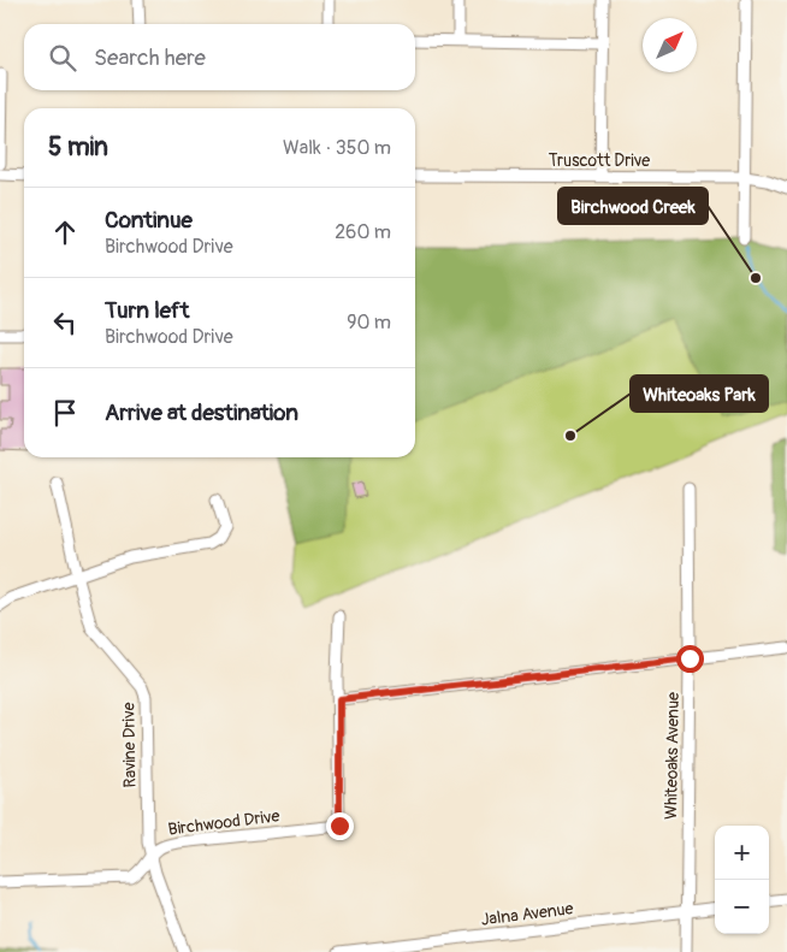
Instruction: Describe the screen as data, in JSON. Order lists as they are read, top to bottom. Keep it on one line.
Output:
{"streets":{"street":["Truscott Drive","Ravine Drive","Whiteoaks Avenue","Birchwood Drive","Jalna Avenue"]},"crossings":[["Ravine Drive","Birchwood Drive"],["Whiteoaks Avenue","Jalna Avenue"]],"places":["Birchwood Creek","Whiteoaks Park"],"north":"top right","page":{"search":"Search here","heading":["5 min","Walk · 350 m"],"list":[["Continue","Birchwood Drive","260 m"],["Turn left","Birchwood Drive","90 m"],"Arrive at destination"],"map_buttons":["+","−"]}}
